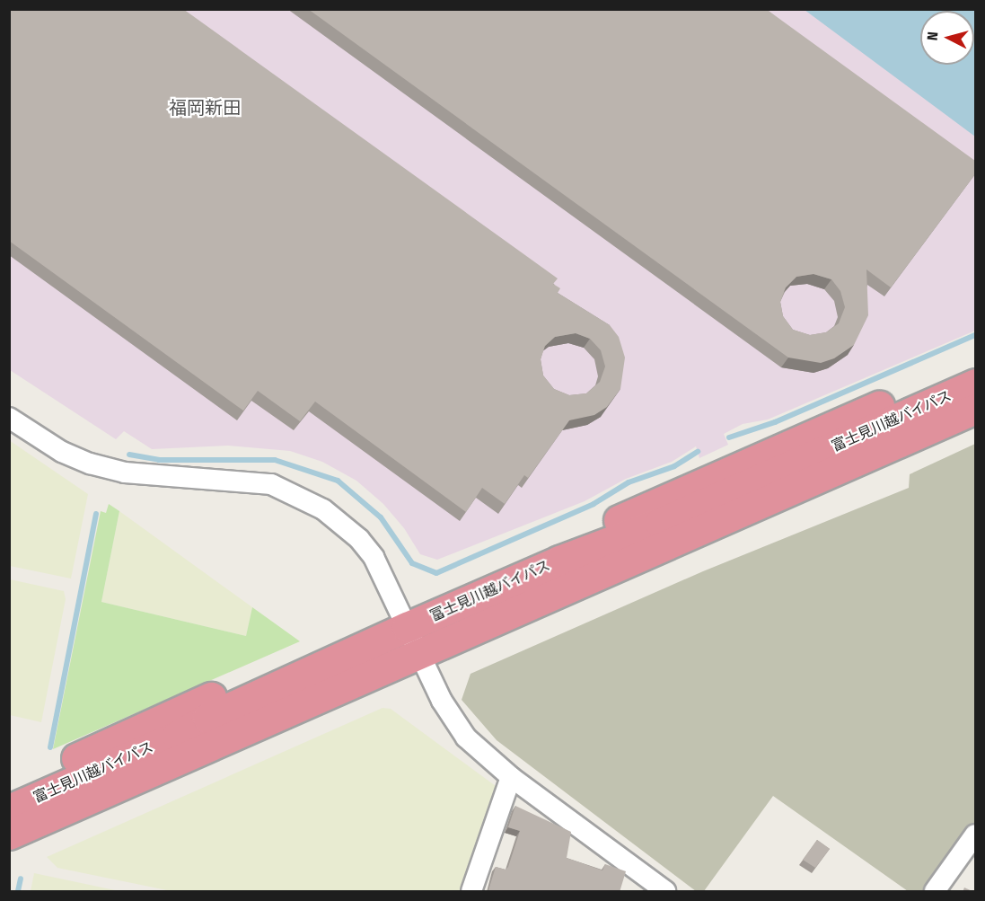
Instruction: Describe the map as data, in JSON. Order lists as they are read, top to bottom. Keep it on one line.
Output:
{"streets":{"highway":["富士見川越バイパス"]},"districts":["福岡新田"],"north":"left"}
